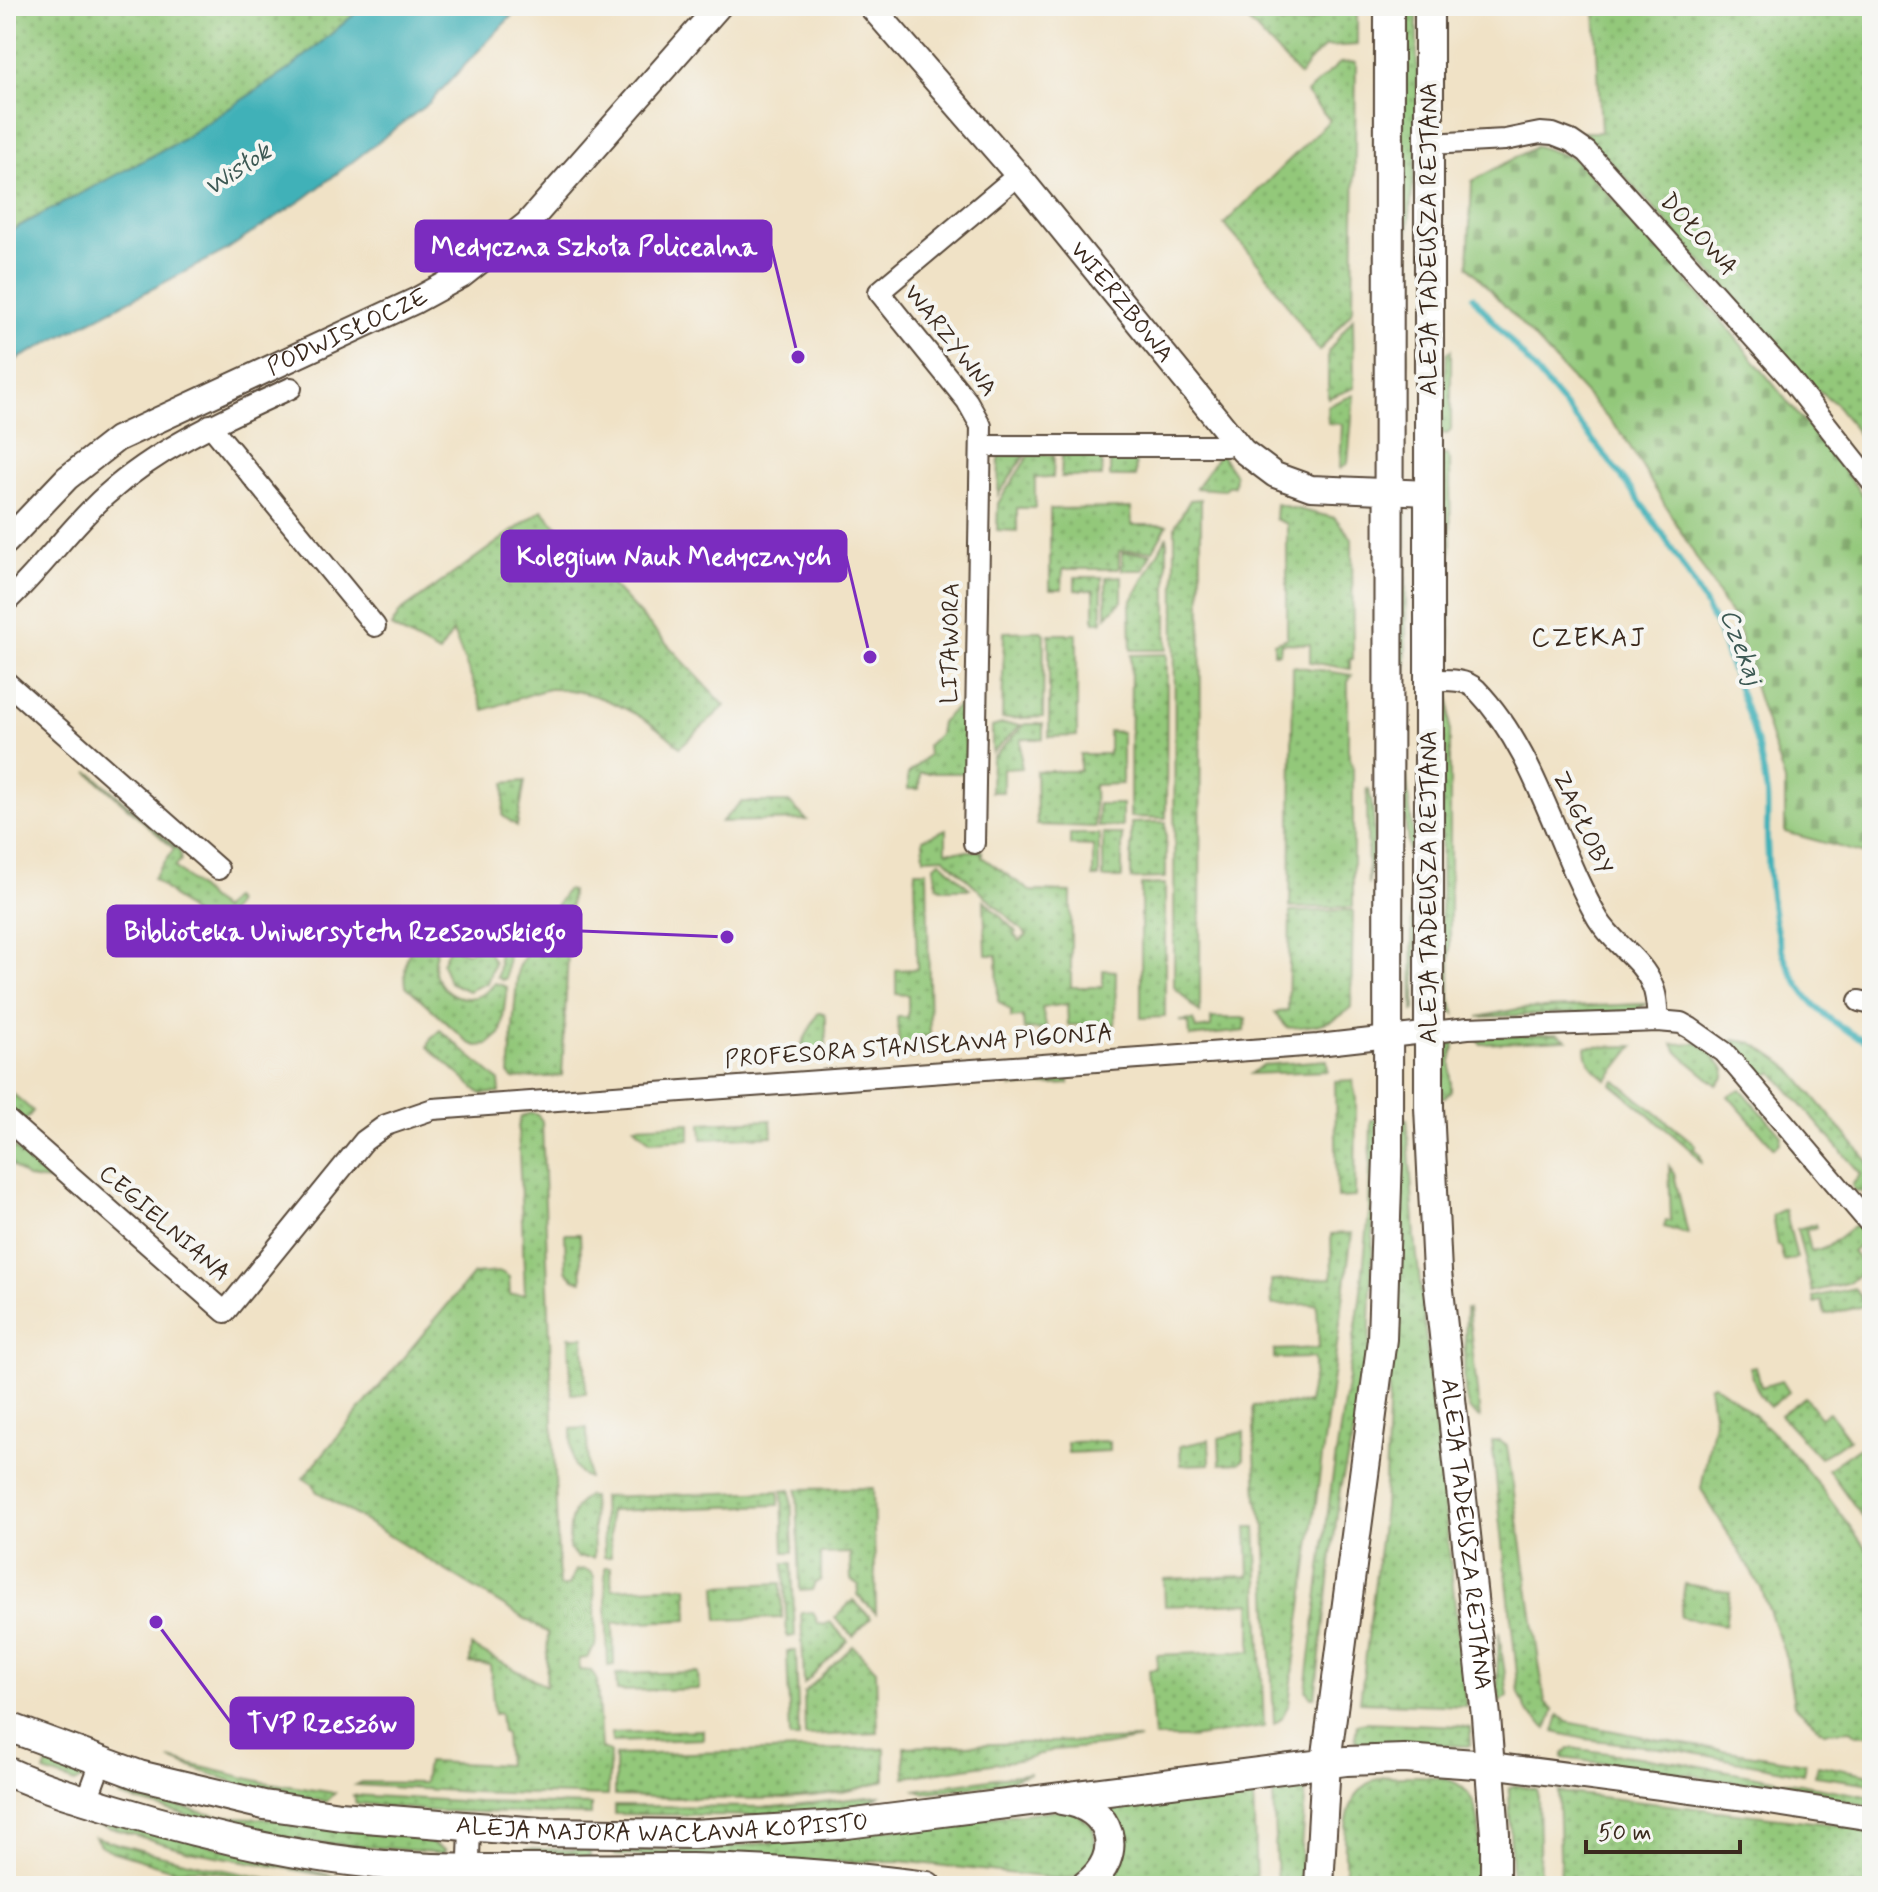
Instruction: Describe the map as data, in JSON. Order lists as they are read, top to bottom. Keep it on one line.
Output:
{"streets":{"main road":["ALEJA TADEUSZA REJTANA","ALEJA MAJORA WACŁAWA KOPISTO"],"street":["DOŁOWA","WIERZBOWA","PODWISŁOCZE","WARZYWNA","LITAWORA","ZAGŁOBY","PROFESORA STANISŁAWA PIGONIA","CEGIELNIANA"]},"crossings":[["DOŁOWA","ALEJA TADEUSZA REJTANA"],["ALEJA TADEUSZA REJTANA","WIERZBOWA"],["ALEJA TADEUSZA REJTANA","ZAGŁOBY"],["ALEJA TADEUSZA REJTANA","PROFESORA STANISŁAWA PIGONIA"],["ALEJA TADEUSZA REJTANA","ALEJA MAJORA WACŁAWA KOPISTO"],["WIERZBOWA","WARZYWNA"],["WARZYWNA","LITAWORA"],["PROFESORA STANISŁAWA PIGONIA","CEGIELNIANA"]],"districts":["CZEKAJ"],"water":["Wisłok","Czekaj"],"places":["Medyczna Szkoła Policealna","Kolegium Nauk Medycznych","Biblioteka Uniwersytetu Rzeszowskiego","TVP Rzeszów"],"scale_bar":"50 m"}
